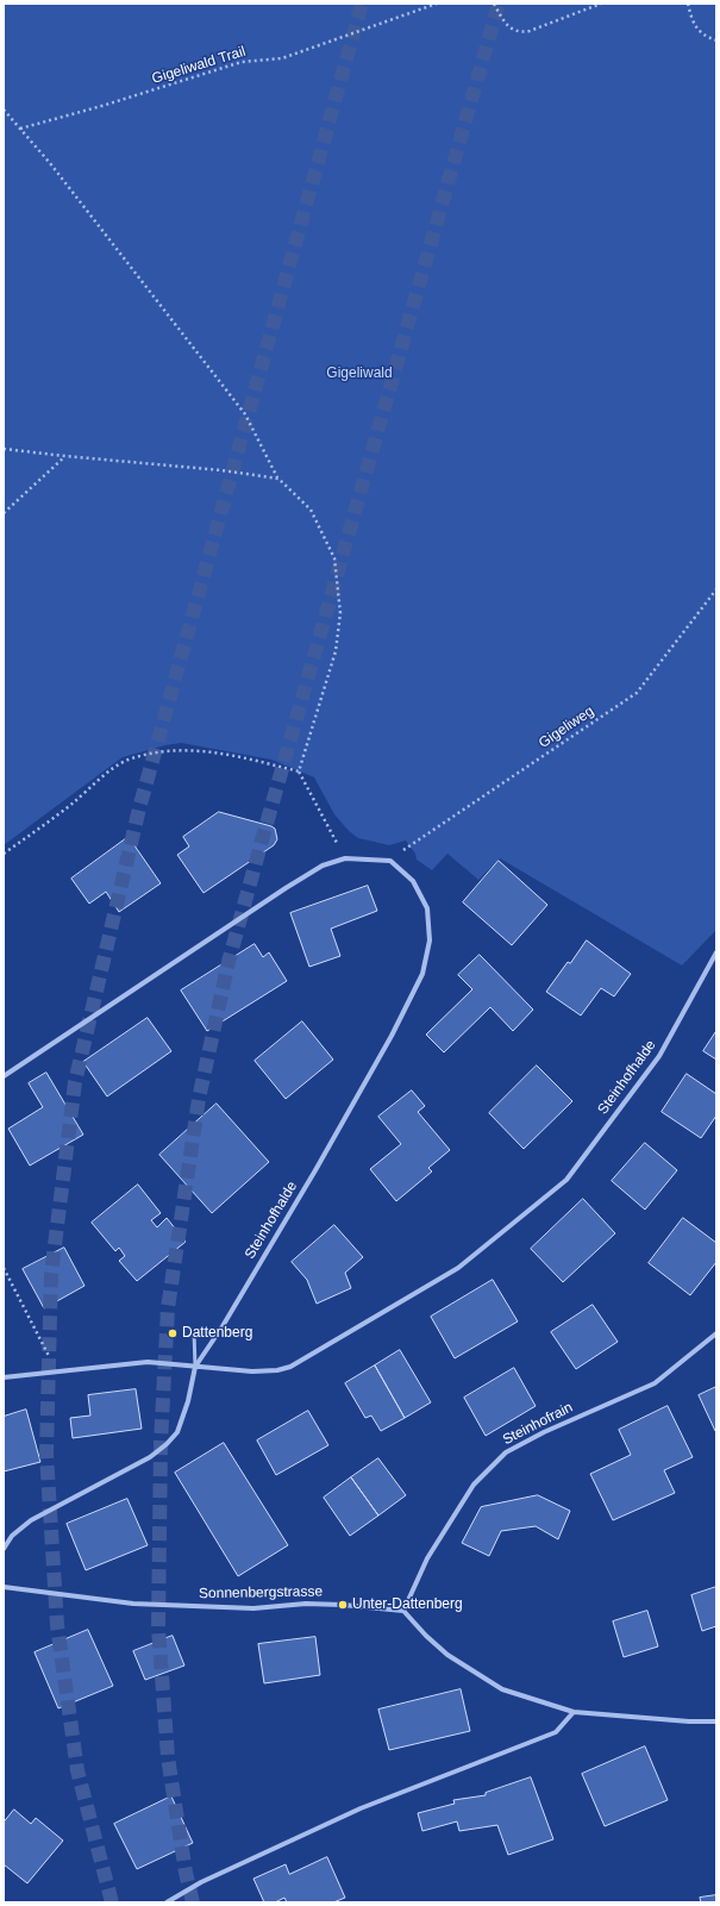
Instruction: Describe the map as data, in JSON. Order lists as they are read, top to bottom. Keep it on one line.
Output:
{"streets":{"street":["Steinhofhalde","Steinhofrain","Sonnenbergstrasse"],"path":["Gigeliwald Trail","Gigeliweg"]},"crossings":[["Steinhofrain","Sonnenbergstrasse"]],"parks":["Gigeliwald"],"places":["Dattenberg","Unter-Dattenberg"]}
